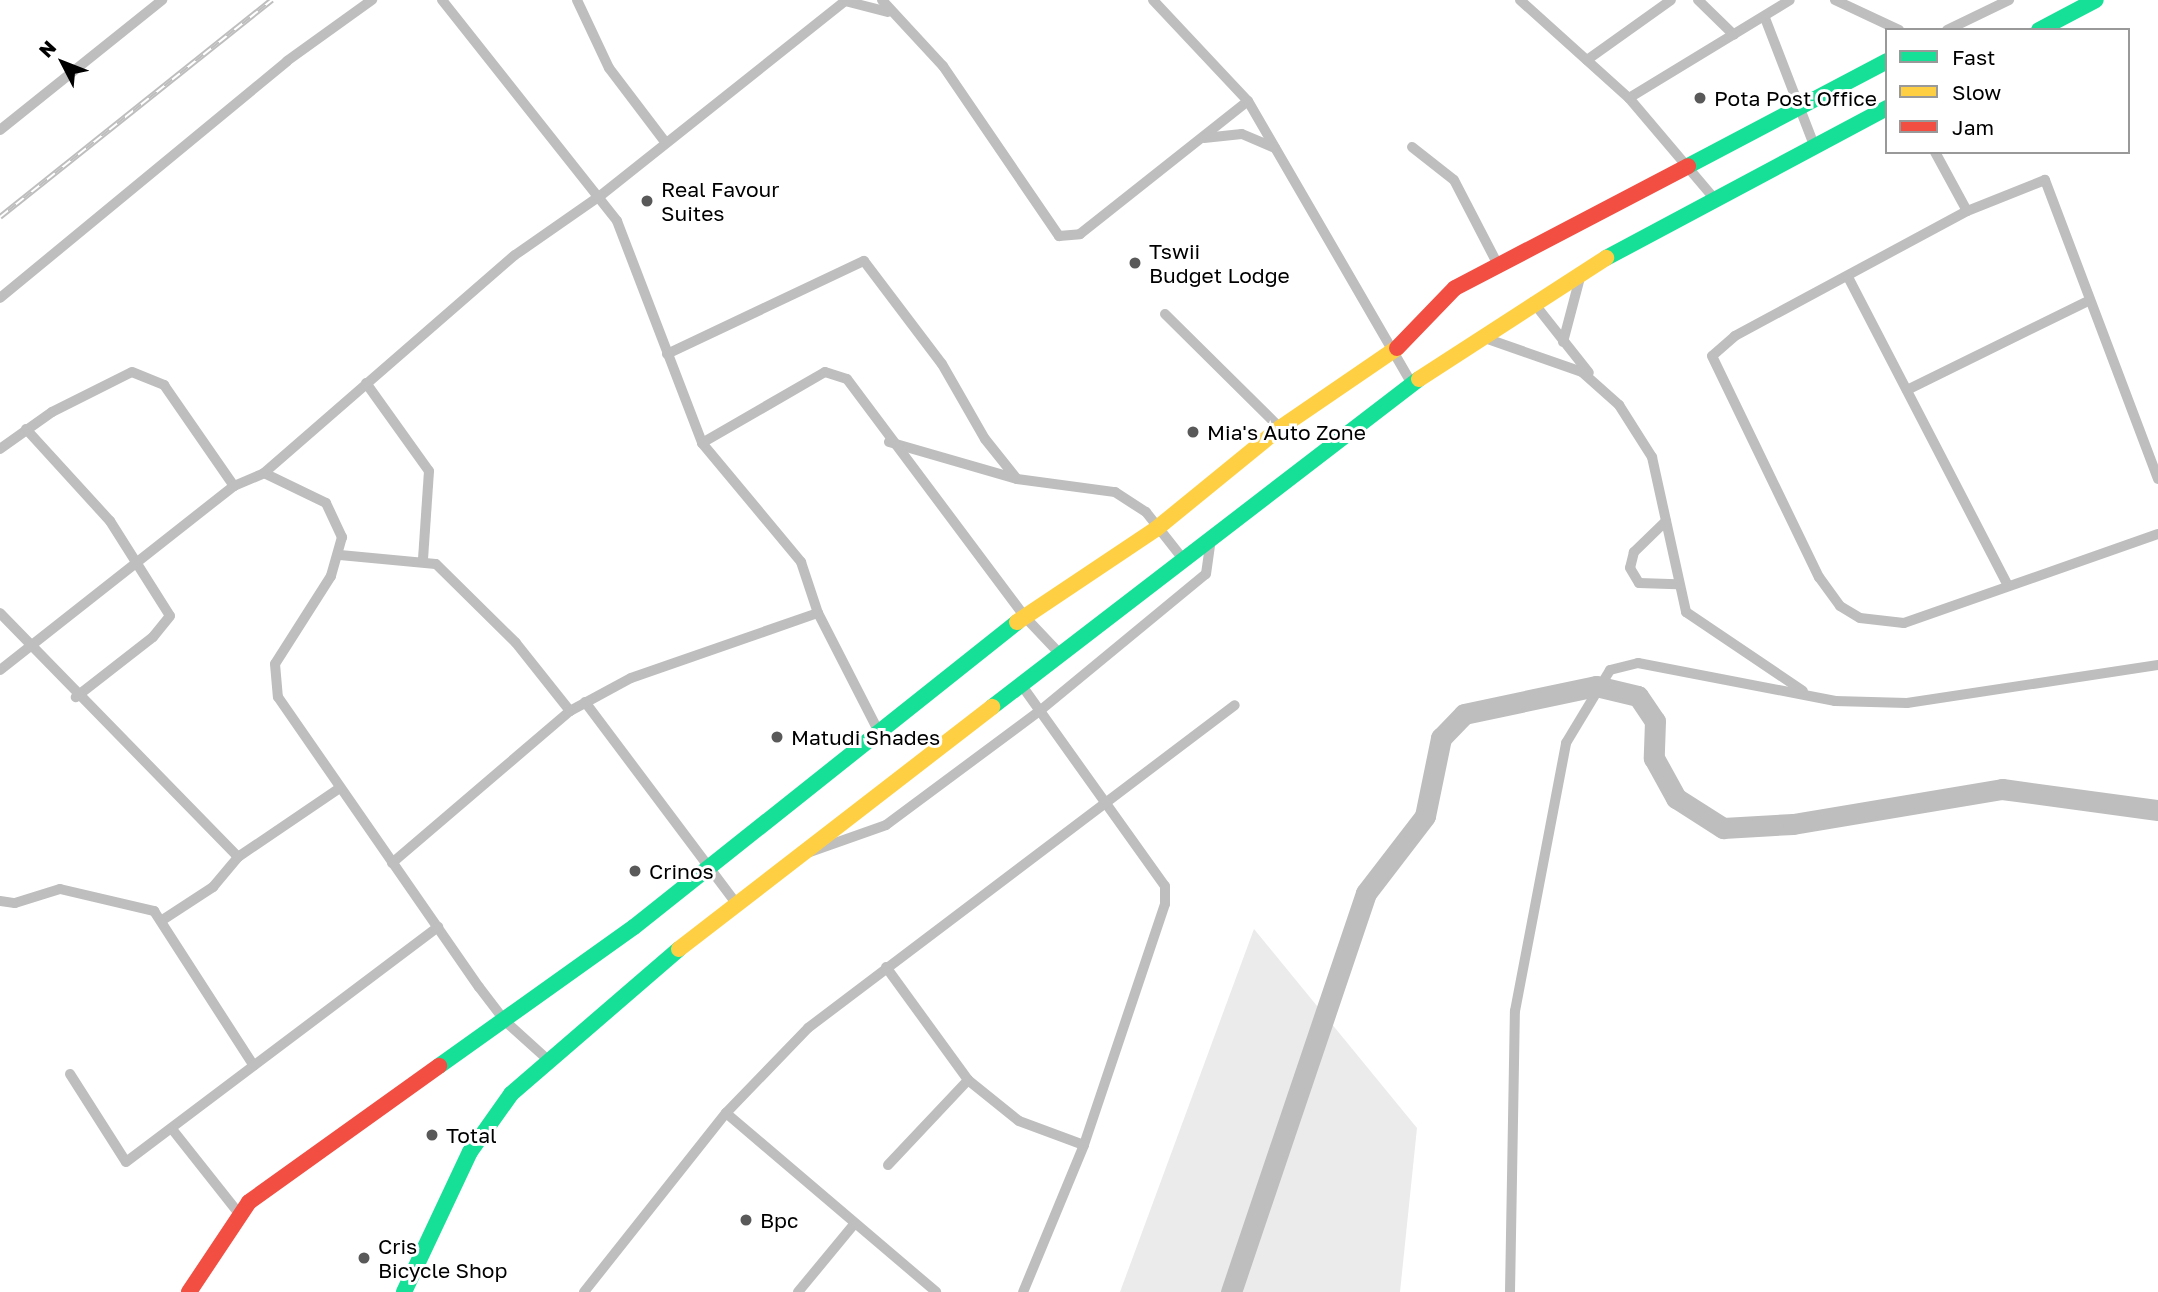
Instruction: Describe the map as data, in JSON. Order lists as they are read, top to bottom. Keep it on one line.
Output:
{"places":["Pota Post Office","Real Favour Suites","Tswii Budget Lodge","Mia's Auto Zone","Matudi Shades","Crinos","Total","Bpc","Cris Bicycle Shop"],"legend":["Fast","Slow","Jam"],"north":"top left"}
